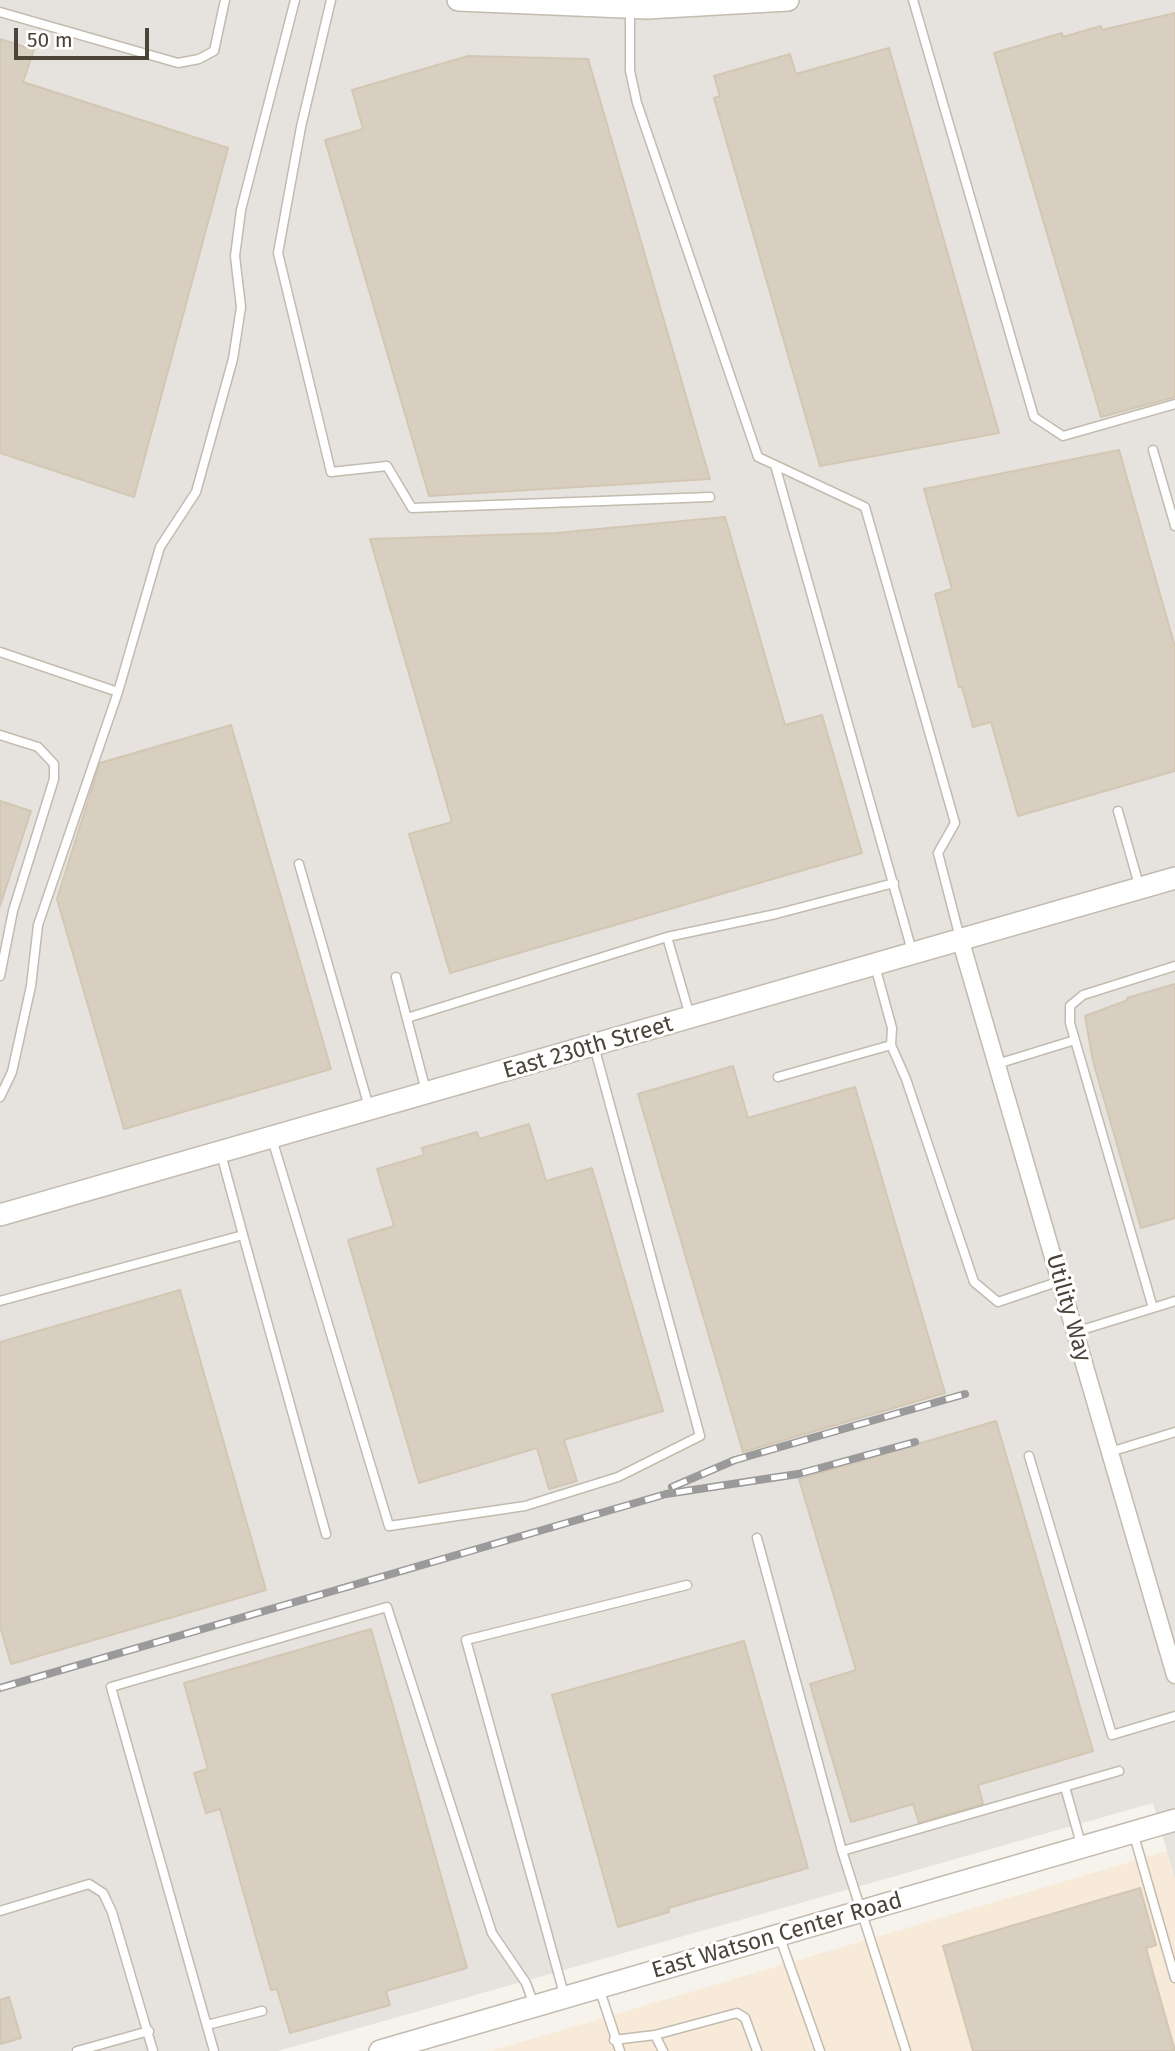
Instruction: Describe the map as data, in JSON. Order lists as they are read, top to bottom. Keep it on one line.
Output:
{"streets":{"street":["East 230th Street","Utility Way","East Watson Center Road"]},"crossings":[["East 230th Street","Utility Way"]],"scale_bar":"50 m"}
